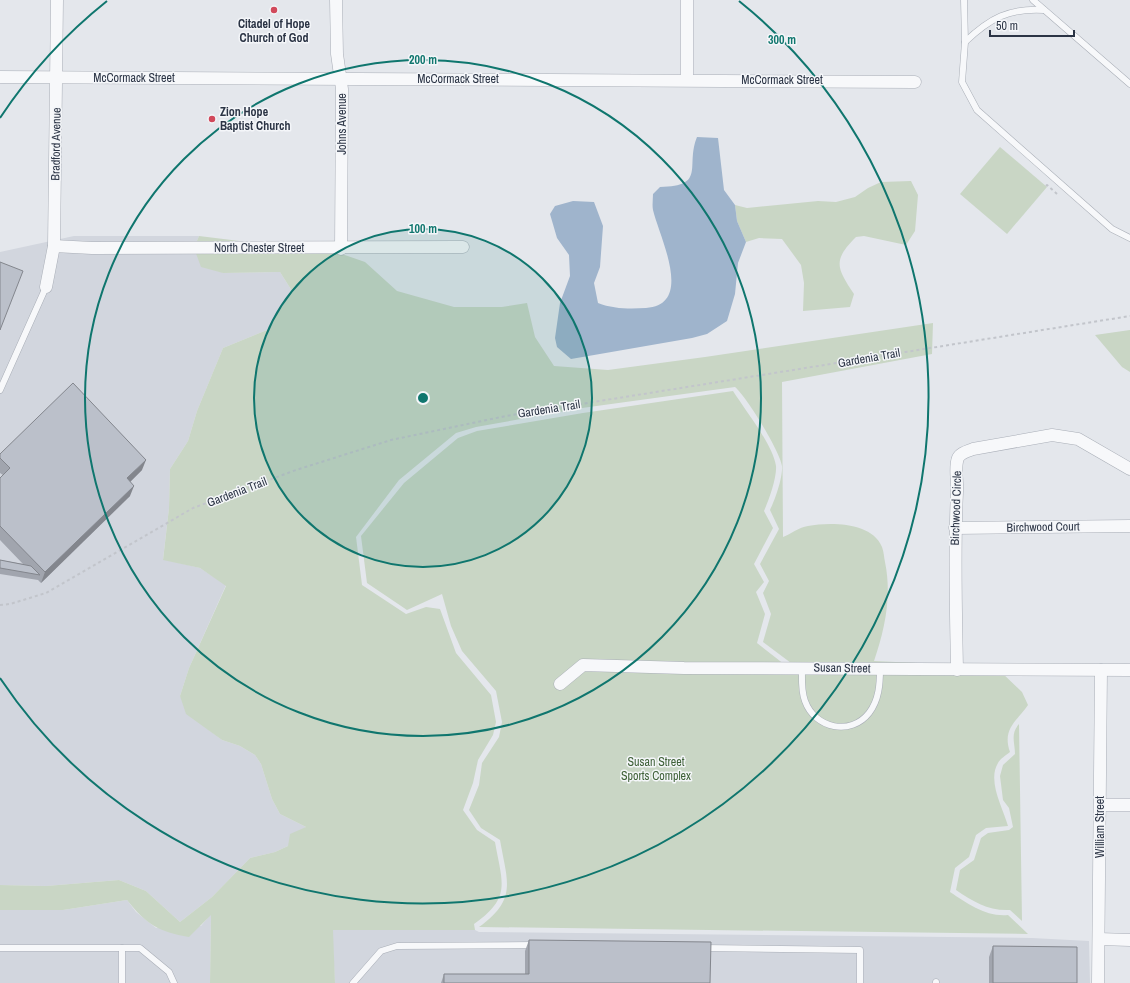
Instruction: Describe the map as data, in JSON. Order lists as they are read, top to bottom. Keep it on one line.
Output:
{"streets":{"street":["McCormack Street","Johns Avenue","Bradford Avenue","North Chester Street","Birchwood Circle","Birchwood Court","Susan Street","William Street"],"path":["Gardenia Trail"]},"crossings":[["McCormack Street","Johns Avenue"],["McCormack Street","Bradford Avenue"],["Johns Avenue","North Chester Street"],["Bradford Avenue","North Chester Street"],["Birchwood Circle","Birchwood Court"],["Birchwood Circle","Susan Street"],["Susan Street","William Street"]],"parks":["Susan Street Sports Complex"],"places":["Citadel of Hope Church of God","Zion Hope Baptist Church"],"scale_bar":"50 m","rings":["300 m","200 m","100 m"]}
